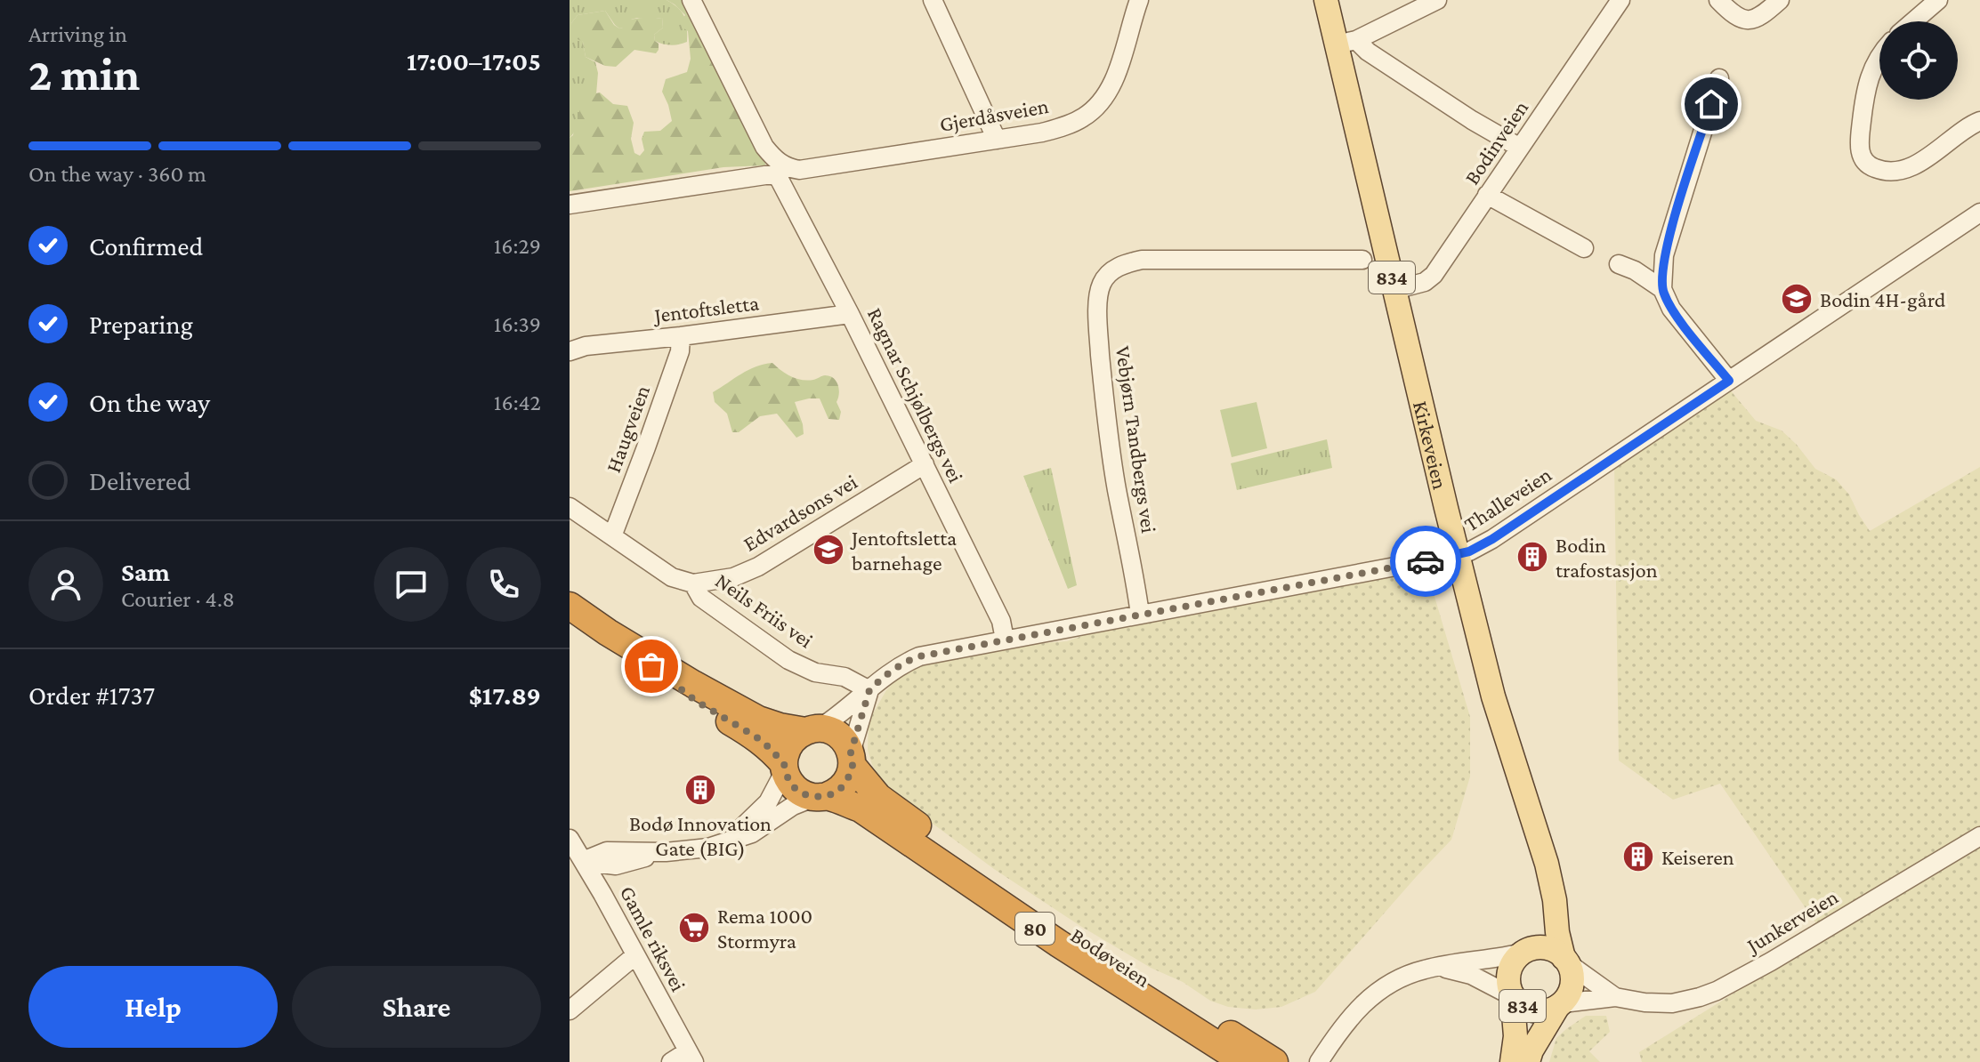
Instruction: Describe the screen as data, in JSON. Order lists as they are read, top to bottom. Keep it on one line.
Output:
{"streets":{"highway":["80","Bodøveien"],"main road":["834","Kirkeveien"],"street":["Gjerdåsveien","Bodinveien","Jentoftsletta","Ragnar Schjølbergs vei","Haugveien","Vebjørn Tandbergs vei","Thalleveien","Edvardsons vei","Neils Friis vei","Junkerveien","Gamle riksvei"]},"crossings":[["Gjerdåsveien","Ragnar Schjølbergs vei"],["Bodinveien","Kirkeveien"],["834","Kirkeveien"],["834","Junkerveien"],["Jentoftsletta","Ragnar Schjølbergs vei"],["Jentoftsletta","Haugveien"],["Ragnar Schjølbergs vei","Thalleveien"],["Ragnar Schjølbergs vei","Edvardsons vei"],["Haugveien","Neils Friis vei"],["Vebjørn Tandbergs vei","Thalleveien"],["Kirkeveien","Thalleveien"],["Kirkeveien","Junkerveien"],["Thalleveien","Neils Friis vei"],["Thalleveien","Bodøveien"],["Edvardsons vei","Neils Friis vei"]],"places":{"school or university":["Bodin 4H-gård","Jentoftsletta barnehage"],"building":["Bodin trafostasjon","Bodø Innovation Gate (BIG)","Keiseren"],"supermarket":["Rema 1000 Stormyra"]},"page":{"heading":["2 min","Arriving in","17:00–17:05"],"panel":["Sam","Courier · 4.8","Order #1737","$17.89"],"bar":"On the way · 360 m","list":[["Confirmed","16:29"],["Preparing","16:39"],["On the way","16:42"],"Delivered"],"buttons":["Help","Share"]}}
